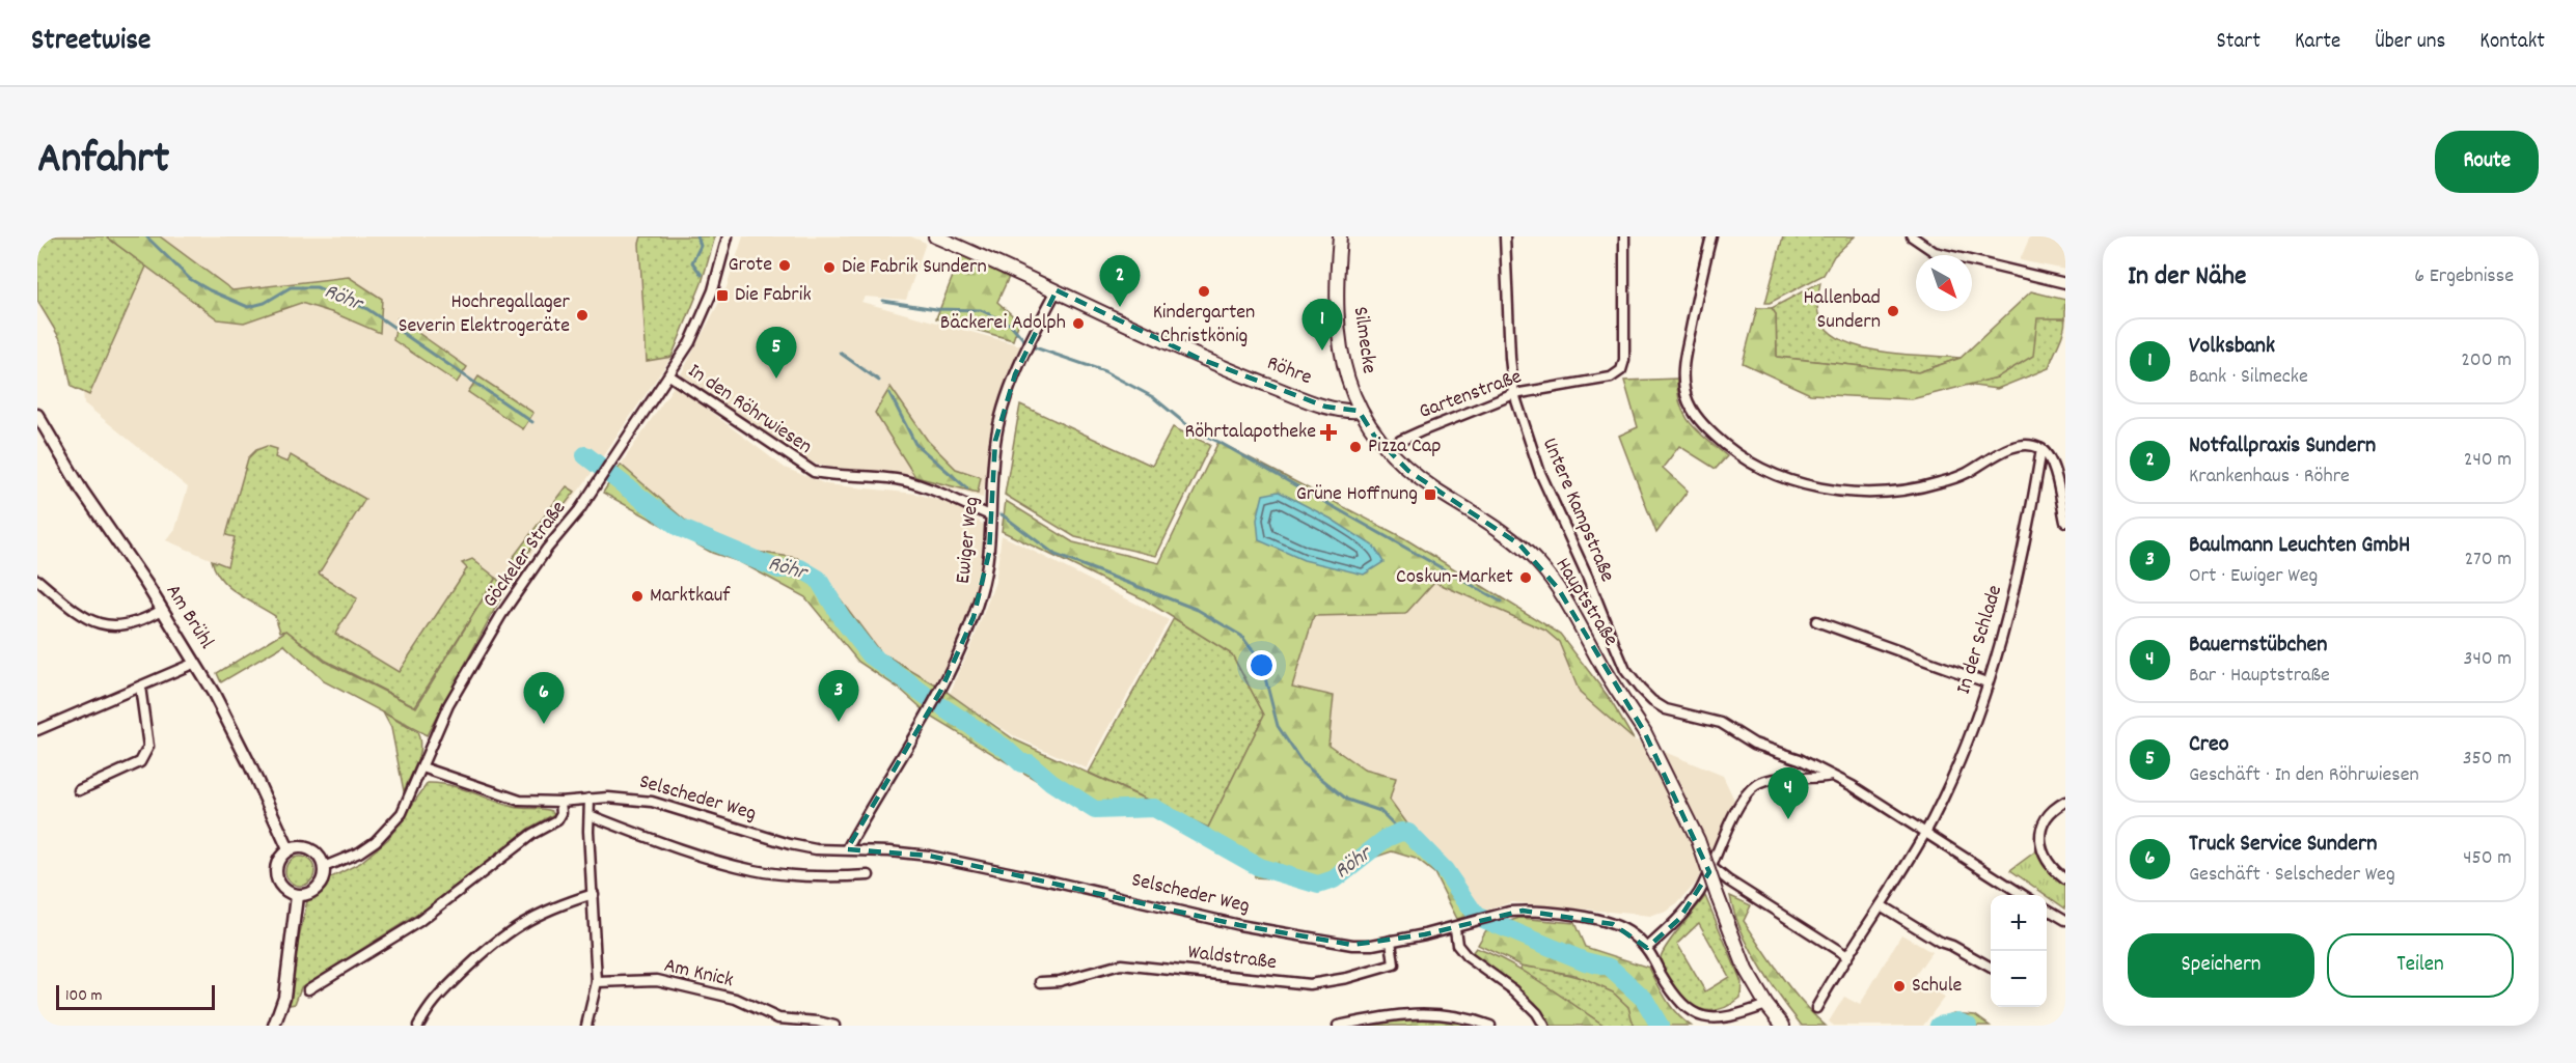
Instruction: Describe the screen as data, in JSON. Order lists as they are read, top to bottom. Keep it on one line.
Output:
{"streets":{"main road":["Silmecke","Röhre","Hauptstraße"],"street":["Gartenstraße","In den Röhrwiesen","Untere Kampstraße","Ewiger Weg","Göckeler Straße","Am Brühl","In der Schlade","Selscheder Weg","Waldstraße","Am Knick"]},"crossings":[["Silmecke","Röhre"],["Silmecke","Hauptstraße"],["Röhre","Ewiger Weg"],["Röhre","Hauptstraße"],["Gartenstraße","Untere Kampstraße"],["Gartenstraße","Hauptstraße"],["In den Röhrwiesen","Ewiger Weg"],["In den Röhrwiesen","Göckeler Straße"],["Ewiger Weg","Selscheder Weg"],["Göckeler Straße","Am Brühl"],["Göckeler Straße","Selscheder Weg"],["Hauptstraße","Selscheder Weg"],["Selscheder Weg","Waldstraße"]],"water":["Röhr"],"places":{"other":["Grote","Die Fabrik Sundern","Kindergarten Christkönig","Hallenbad Sundern","Hochregallager Severin Elektrogeräte","Bäckerei Adolph","Pizza Cap","Coskun-Market","Marktkauf","Schule"],"transit":["Die Fabrik","Grüne Hoffnung"],"health":["Röhrtalapotheke"]},"scale_bar":"100 m","north":"bottom right","page":{"header":"Streetwise","nav":["Start","Karte","Über uns","Kontakt"],"title":"Anfahrt","buttons":["Route",["Speichern","Teilen"]],"heading":["In der Nähe","6 Ergebnisse"],"pins":["2","1","5","3","6","4"],"list":[{"mark":"1","name":"Volksbank","note":"Bank · Silmecke","value":"200 m"},{"mark":"2","name":"Notfallpraxis Sundern","note":"Krankenhaus · Röhre","value":"240 m"},{"mark":"3","name":"Baulmann Leuchten GmbH","note":"Ort · Ewiger Weg","value":"270 m"},{"mark":"4","name":"Bauernstübchen","note":"Bar · Hauptstraße","value":"340 m"},{"mark":"5","name":"Creo","note":"Geschäft · In den Röhrwiesen","value":"350 m"},{"mark":"6","name":"Truck Service Sundern","note":"Geschäft · Selscheder Weg","value":"450 m"}],"map_buttons":["+","−"],"scale":"100 m"}}
